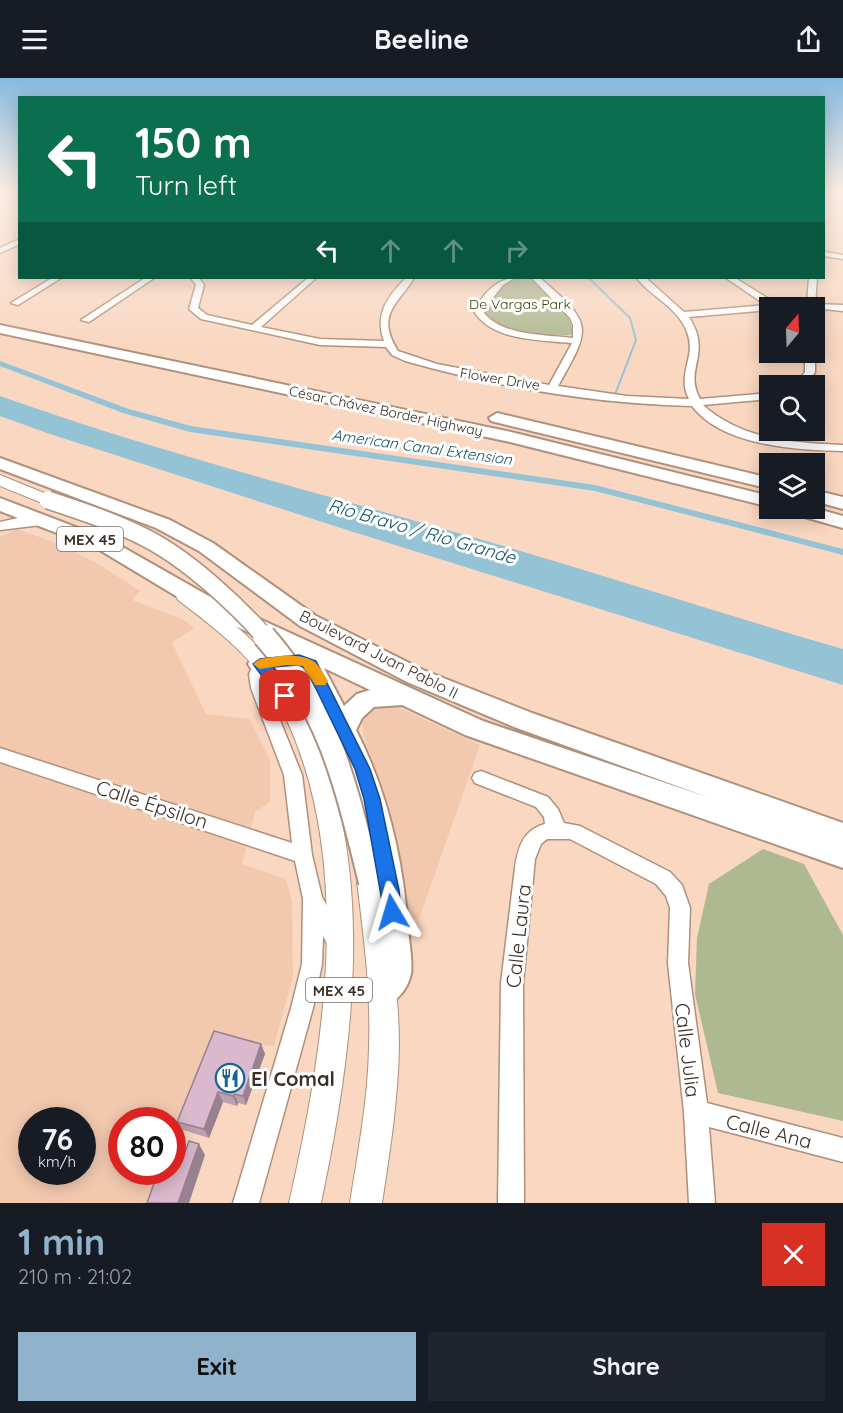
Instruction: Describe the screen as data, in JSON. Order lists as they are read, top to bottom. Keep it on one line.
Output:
{"streets":{"highway":["César Chávez Border Highway","MEX 45","Boulevard Juan Pablo II"],"street":["Flower Drive","Calle Épsilon","Calle Laura","Calle Julia","Calle Ana"]},"crossings":[["MEX 45","Boulevard Juan Pablo II"],["Calle Laura","Calle Julia"],["Calle Julia","Calle Ana"]],"water":["American Canal Extension","Río Bravo / Rio Grande"],"parks":["De Vargas Park"],"places":{"restaurant":["El Comal"]},"north":"top","page":{"header":"Beeline","turn":["150 m","Turn left"],"speed":"76 km/h","limit":"80","heading":["1 min","210 m · 21:02"],"buttons":["Exit","Share"]}}
